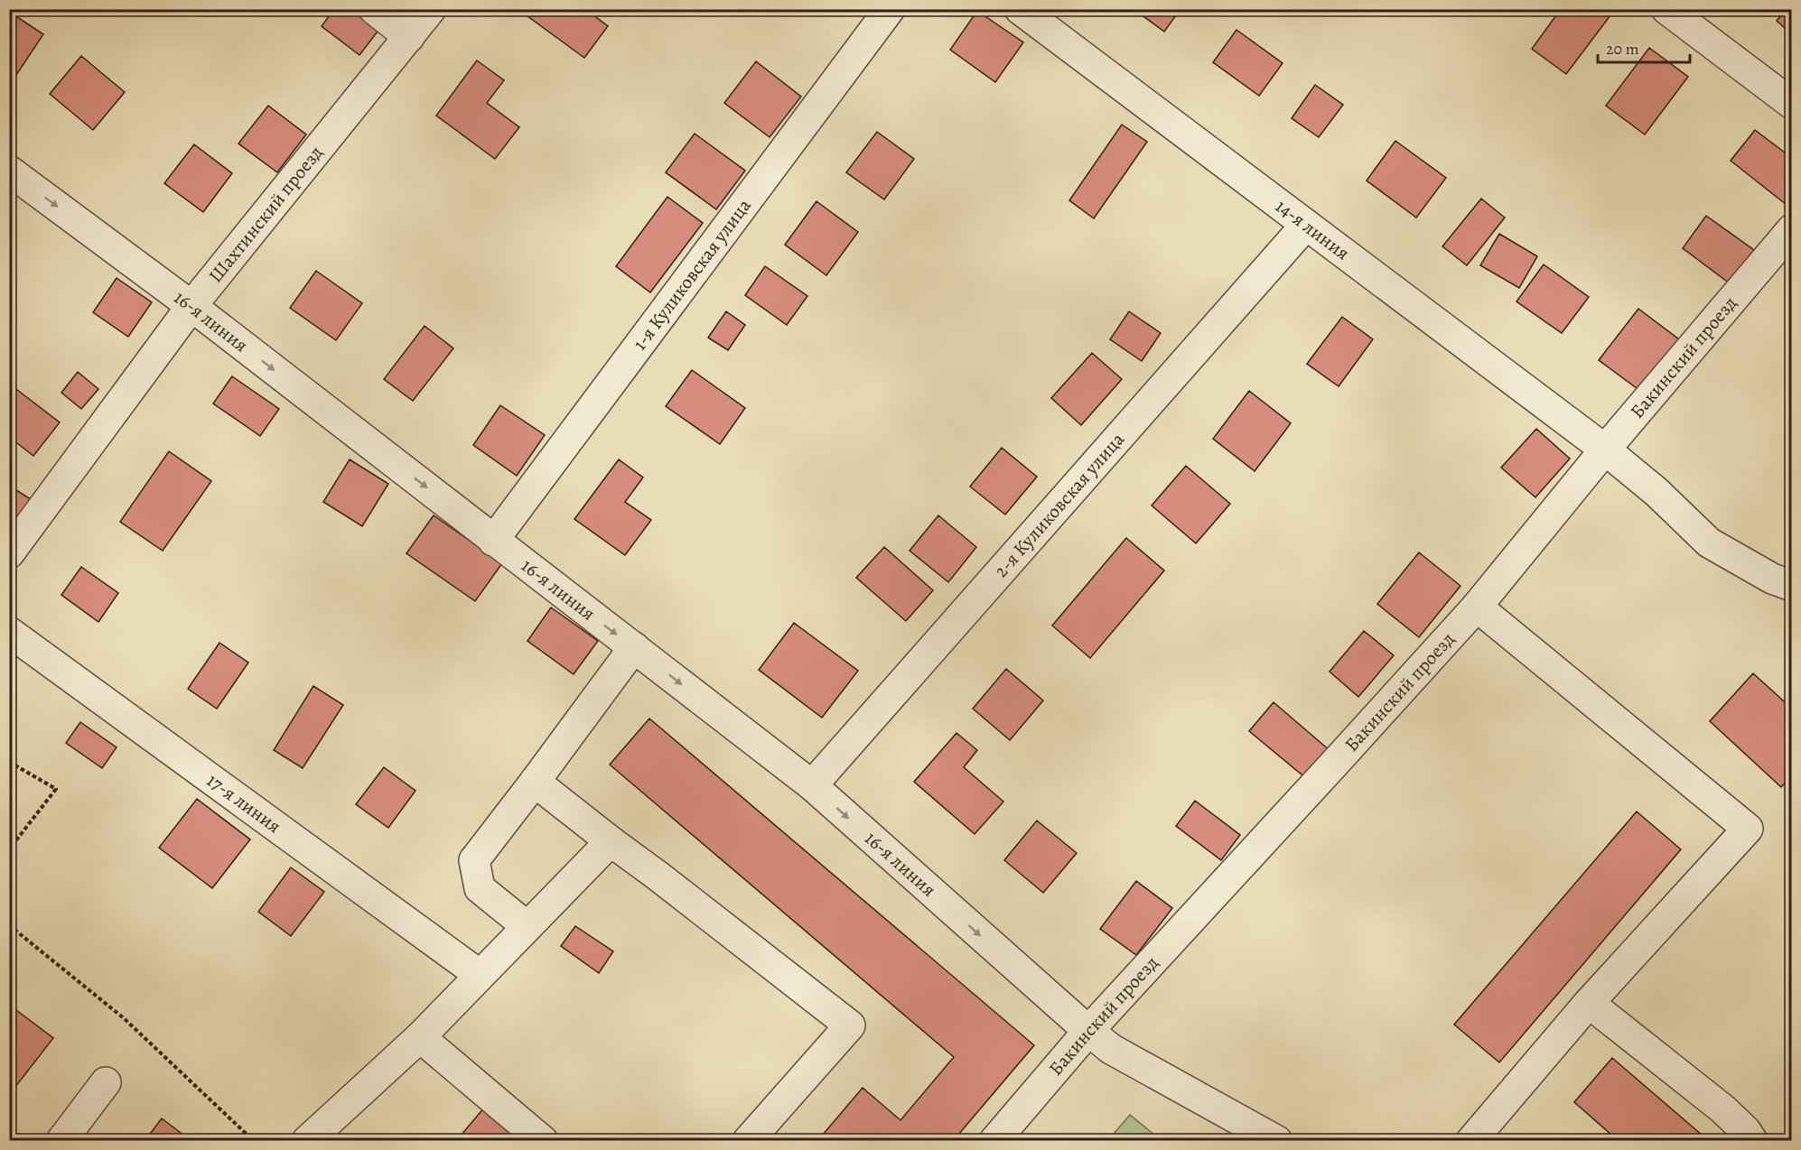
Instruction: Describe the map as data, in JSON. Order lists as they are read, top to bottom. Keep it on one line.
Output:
{"streets":{"street":["Шахтинский проезд","14-я линия","1-я Куликовская улица","16-я линия","Бакинский проезд","2-я Куликовская улица","17-я линия"]},"crossings":[["Шахтинский проезд","16-я линия"],["14-я линия","Бакинский проезд"],["14-я линия","2-я Куликовская улица"],["1-я Куликовская улица","16-я линия"],["16-я линия","Бакинский проезд"],["16-я линия","2-я Куликовская улица"]],"one_way":["16-я линия"],"scale_bar":"20 m"}
